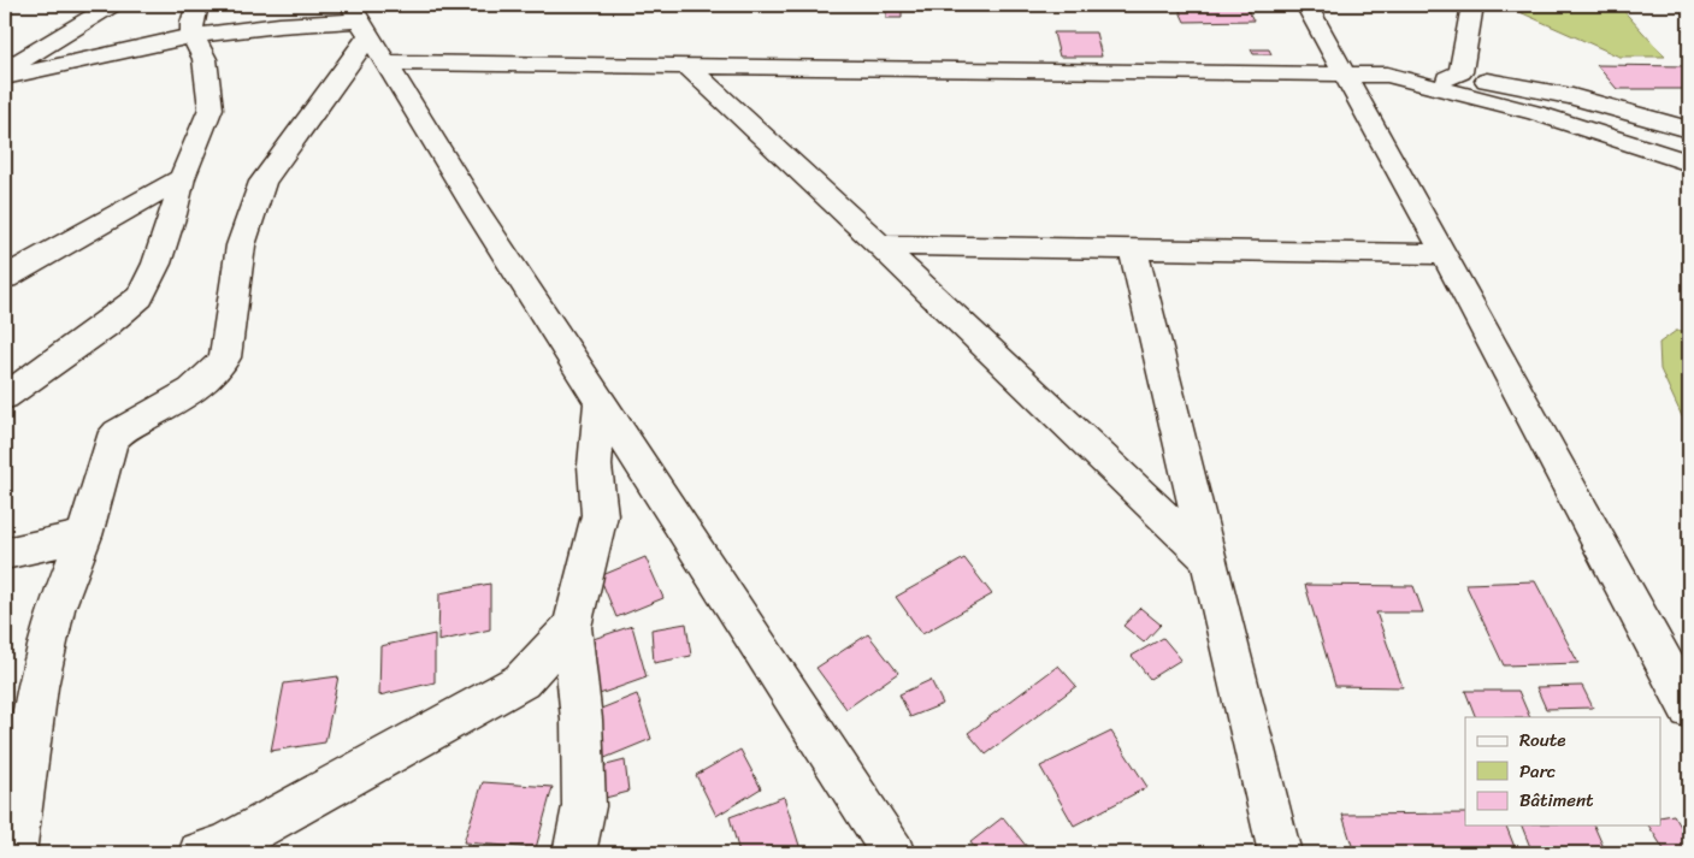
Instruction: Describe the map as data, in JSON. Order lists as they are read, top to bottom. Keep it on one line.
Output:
{"legend":["Route","Parc","Bâtiment"]}
